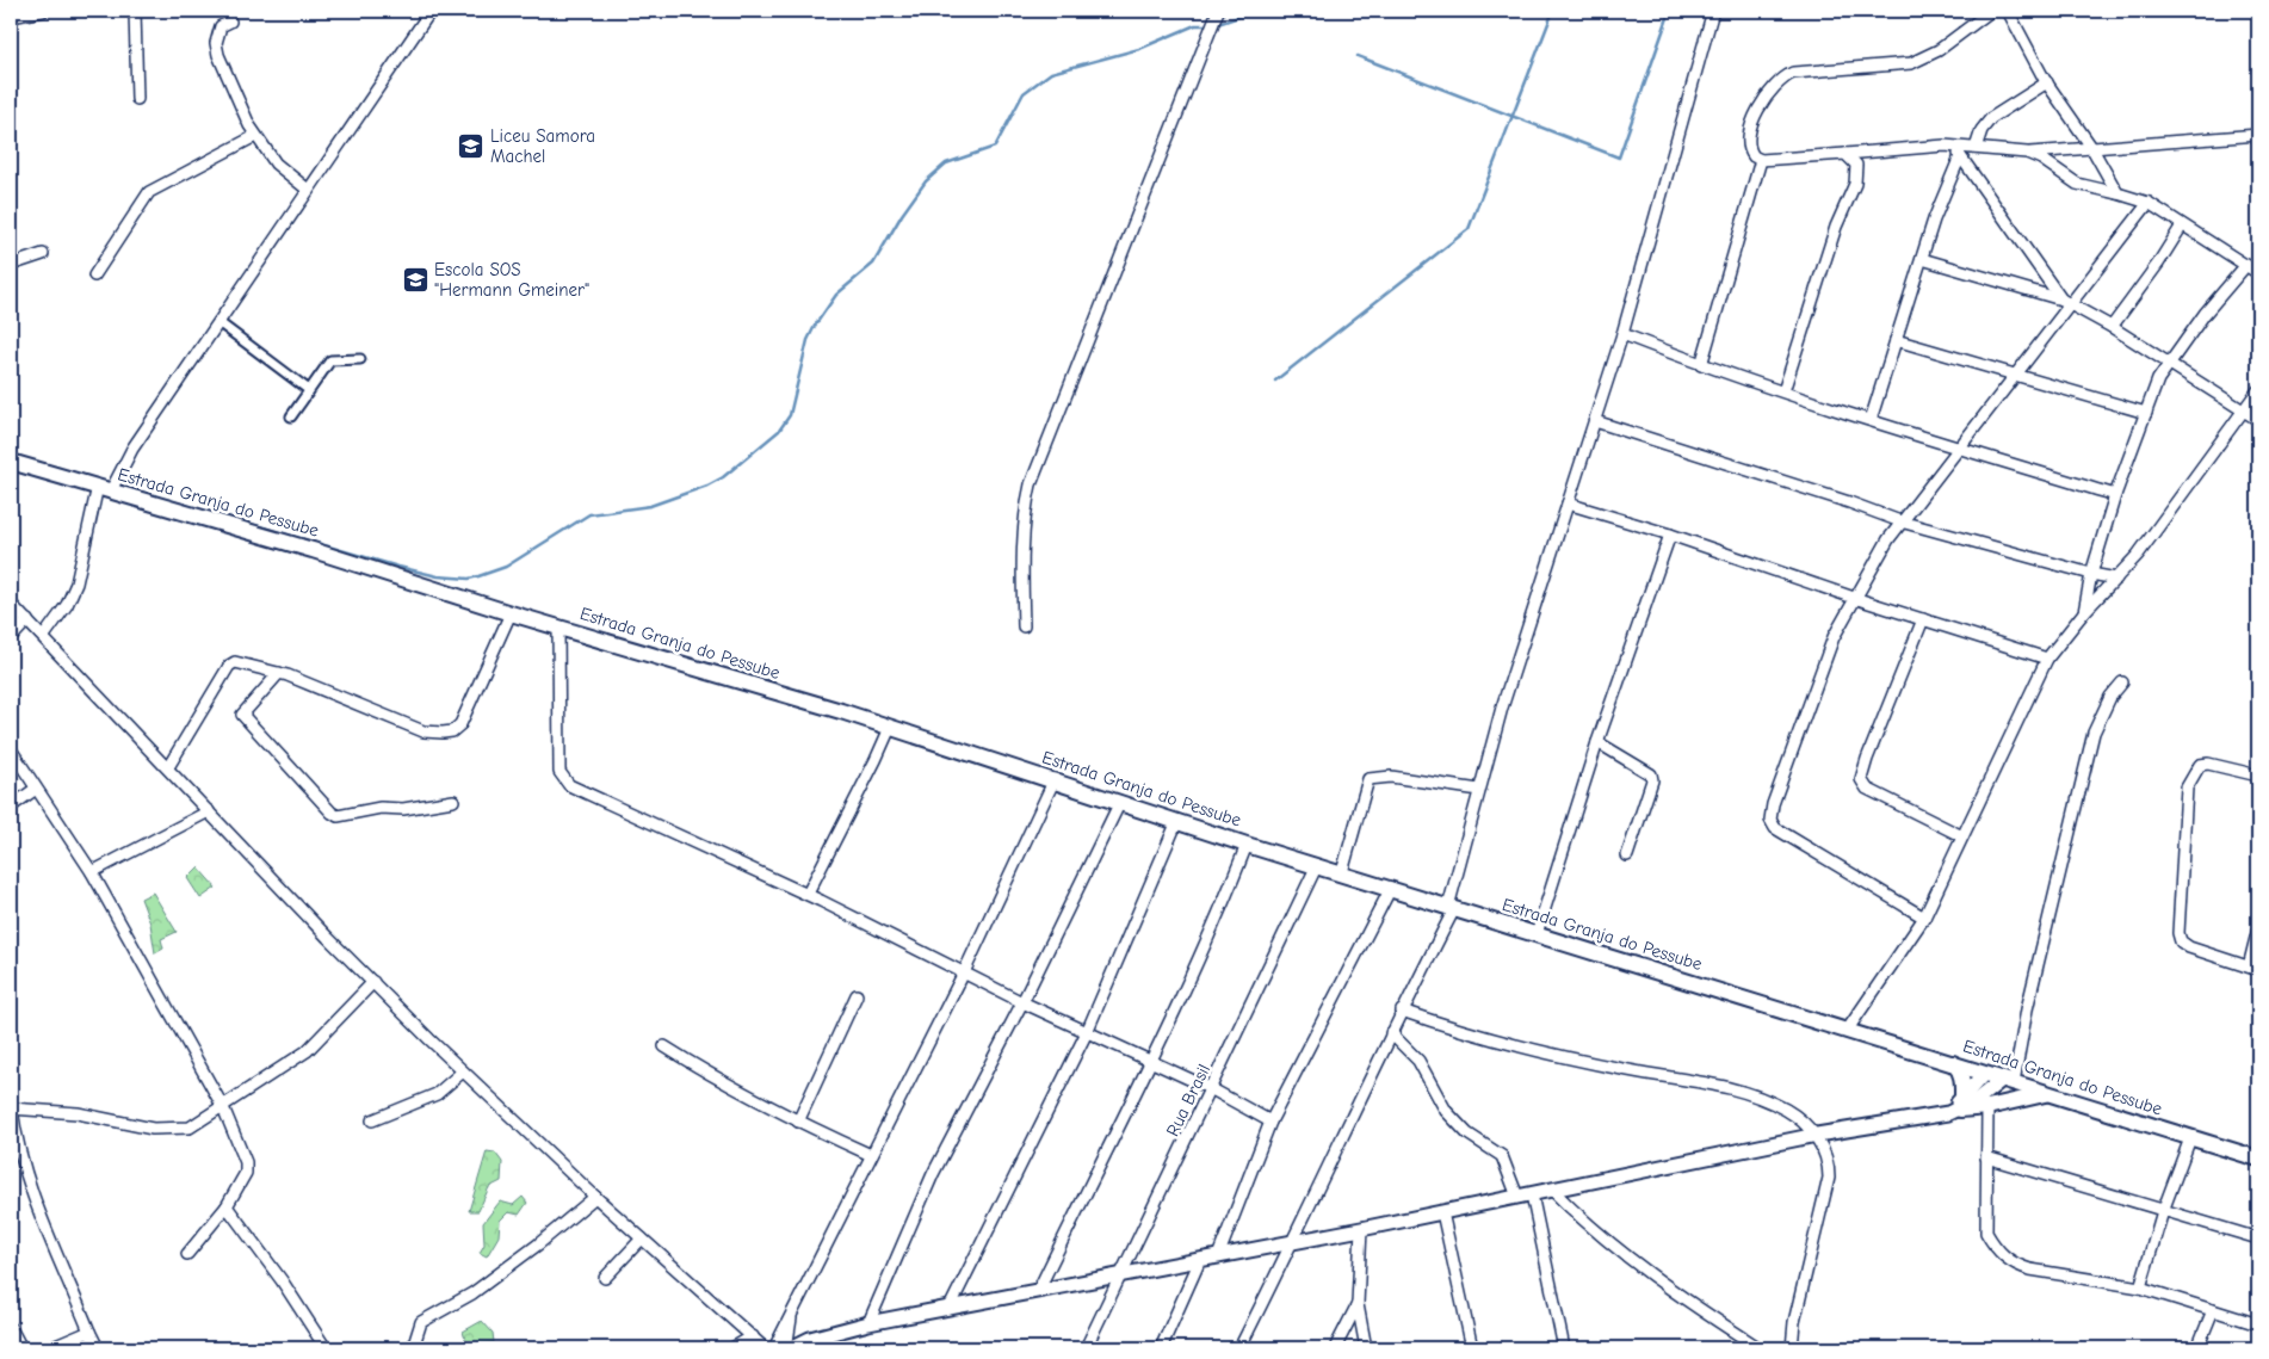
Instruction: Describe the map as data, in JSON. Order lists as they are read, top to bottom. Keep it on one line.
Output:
{"streets":{"main road":["Estrada Granja do Pessube"],"street":["Rua Brasil"]},"crossings":[["Estrada Granja do Pessube","Rua Brasil"]],"places":{"school or university":["Liceu Samora Machel","Escola SOS \"Hermann Gmeiner\""]}}
